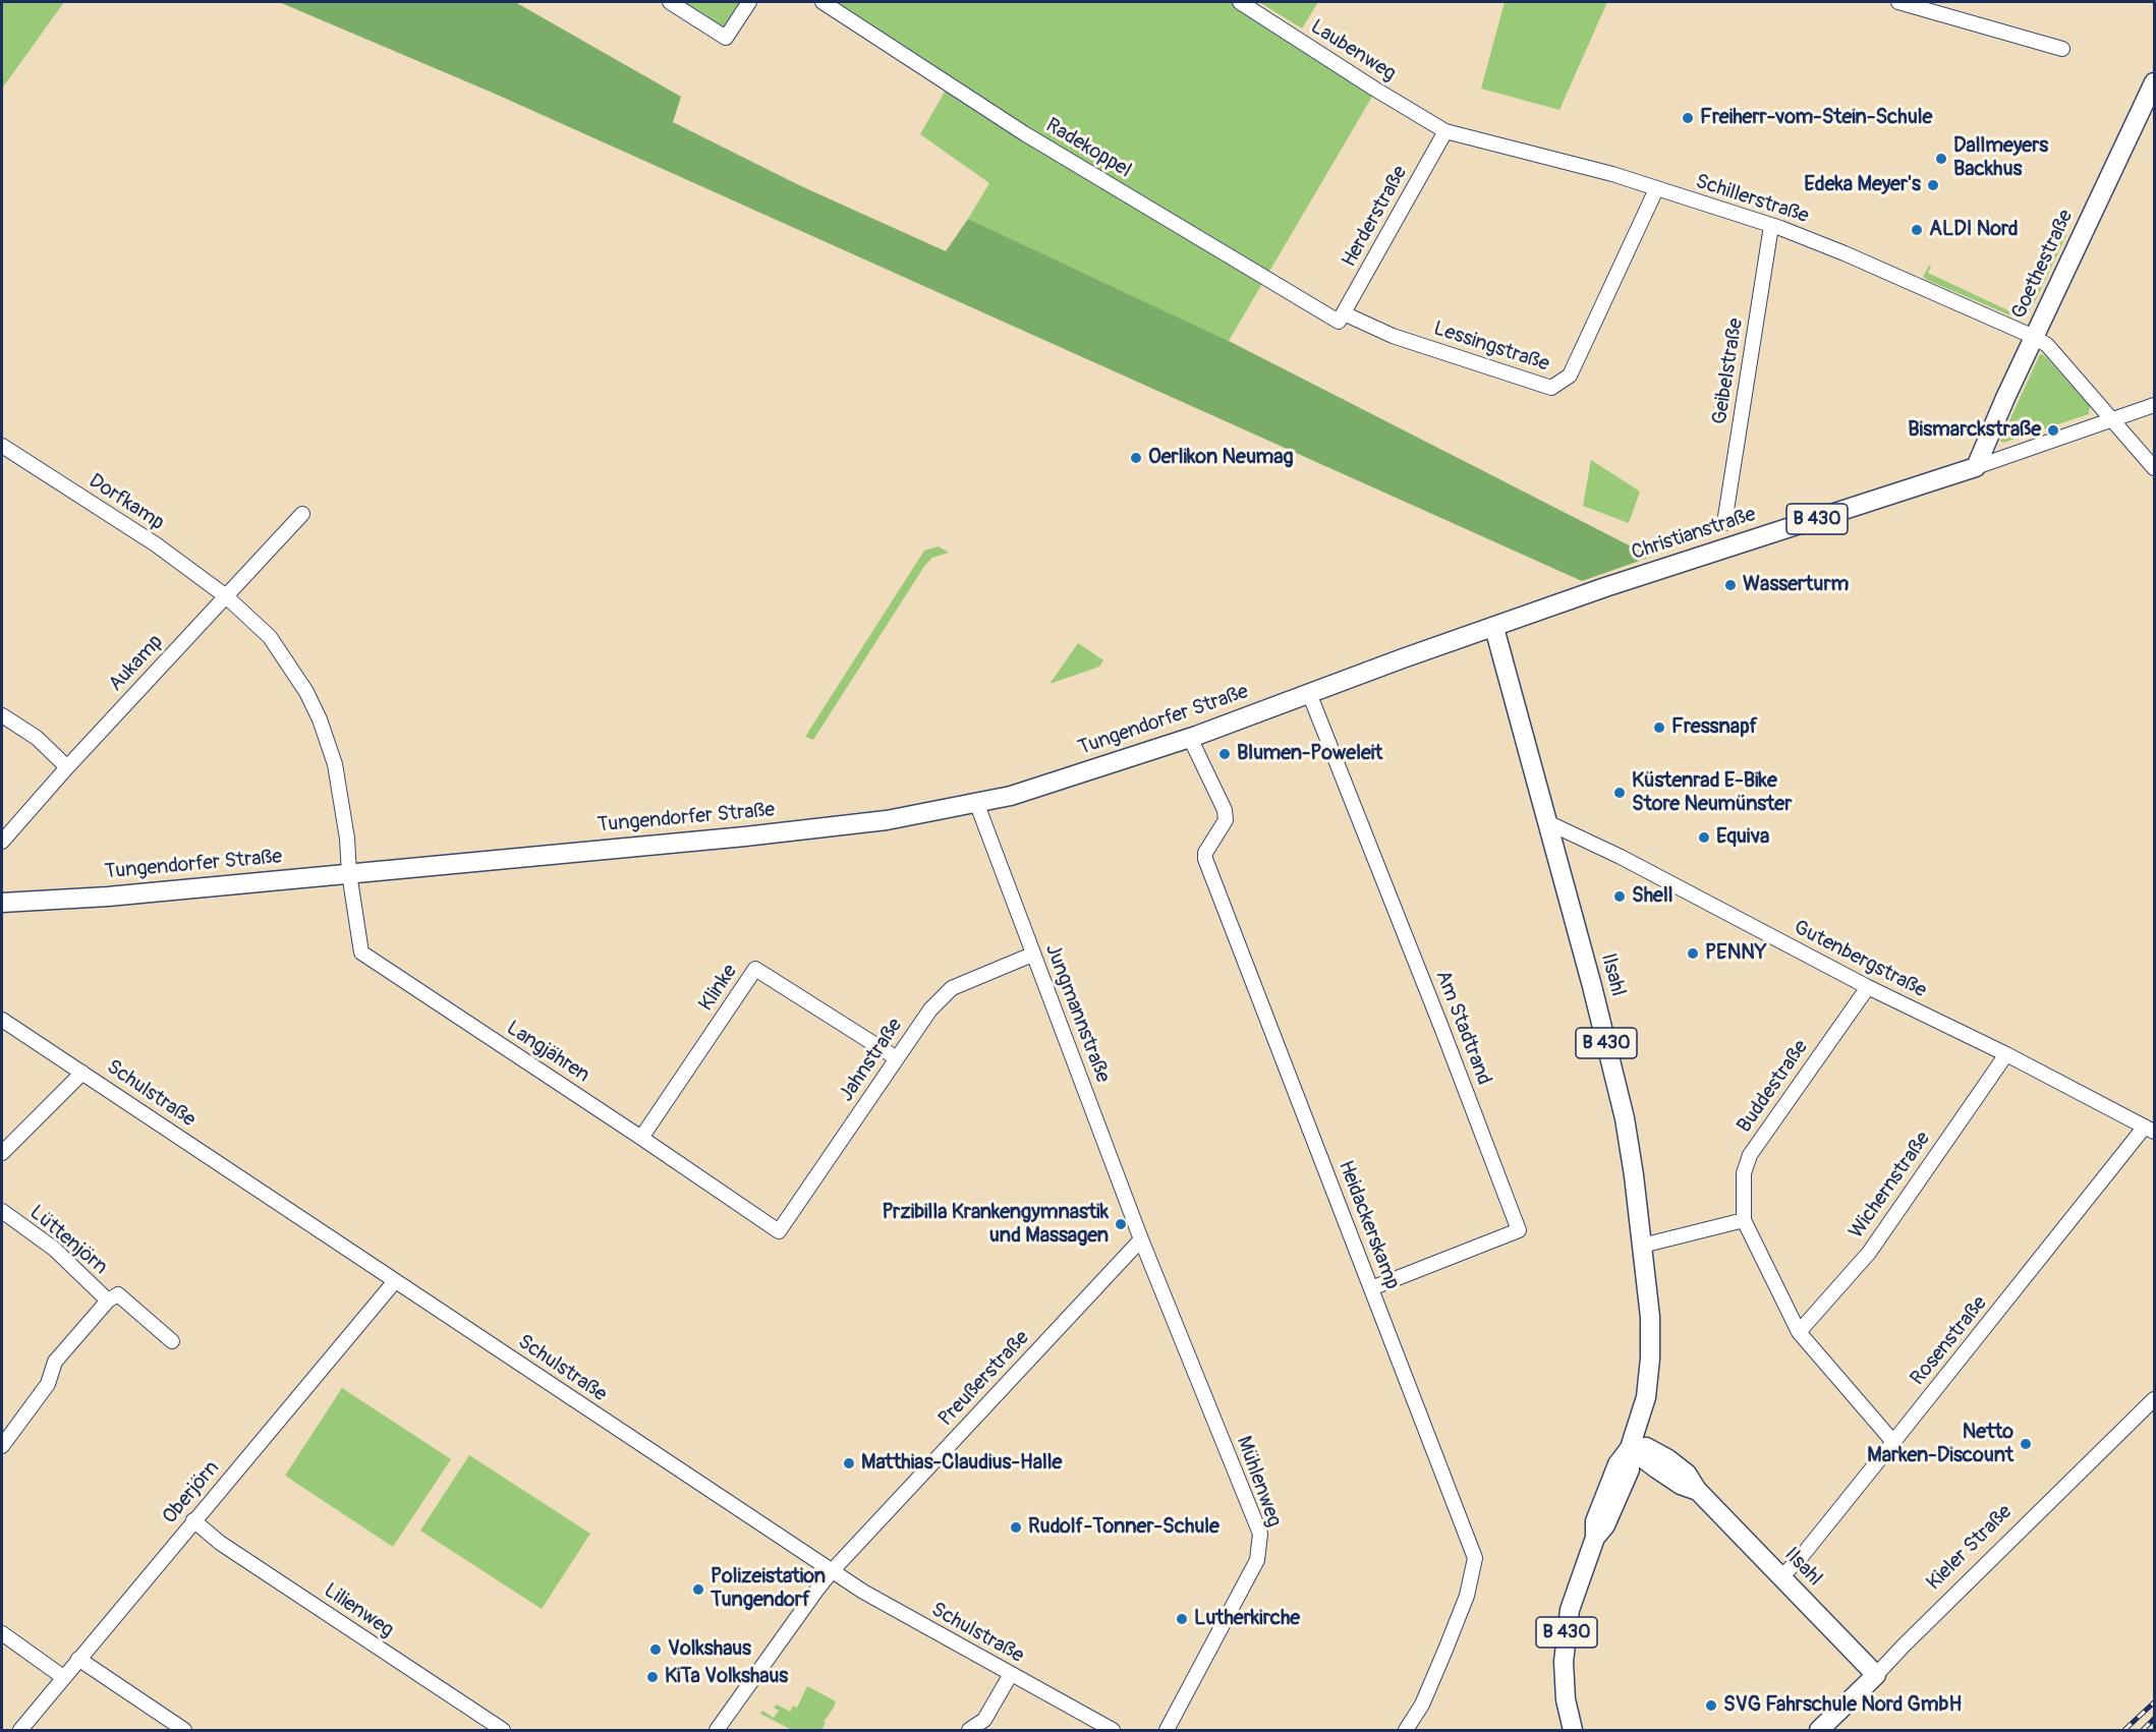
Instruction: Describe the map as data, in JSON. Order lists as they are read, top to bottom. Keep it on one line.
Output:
{"streets":{"main road":["Goethestraße","B 430","Christianstraße","Tungendorfer Straße","Ilsahl","Kieler Straße"],"street":["Laubenweg","Radekoppel","Schillerstraße","Herderstraße","Lessingstraße","Geibelstraße","Dorfkamp","Aukamp","Gutenbergstraße","Klinke","Jungmannstraße","Am Stadtrand","Langjähren","Jahnstraße","Buddestraße","Schulstraße","Wichernstraße","Heidackerskamp","Lüttenjörn","Rosenstraße","Preußerstraße","Mühlenweg","Oberjörn","Lilienweg"]},"crossings":[["Laubenweg","Schillerstraße"],["Laubenweg","Herderstraße"],["Radekoppel","Herderstraße"],["Radekoppel","Lessingstraße"],["Schillerstraße","Herderstraße"],["Schillerstraße","Goethestraße"],["Schillerstraße","Lessingstraße"],["Schillerstraße","Geibelstraße"],["Schillerstraße","Christianstraße"],["Herderstraße","Lessingstraße"],["Goethestraße","Christianstraße"],["Dorfkamp","Aukamp"],["Dorfkamp","Tungendorfer Straße"],["Dorfkamp","Langjähren"],["B 430","Ilsahl"],["Christianstraße","Tungendorfer Straße"],["Christianstraße","Ilsahl"],["Tungendorfer Straße","Jungmannstraße"],["Tungendorfer Straße","Am Stadtrand"],["Tungendorfer Straße","Langjähren"],["Tungendorfer Straße","Heidackerskamp"],["Gutenbergstraße","Ilsahl"],["Gutenbergstraße","Buddestraße"],["Gutenbergstraße","Wichernstraße"],["Gutenbergstraße","Rosenstraße"],["Ilsahl","Rosenstraße"],["Ilsahl","Kieler Straße"],["Klinke","Langjähren"],["Klinke","Jahnstraße"],["Jungmannstraße","Jahnstraße"],["Jungmannstraße","Preußerstraße"],["Jungmannstraße","Mühlenweg"],["Am Stadtrand","Heidackerskamp"],["Langjähren","Jahnstraße"],["Buddestraße","Wichernstraße"],["Buddestraße","Rosenstraße"],["Schulstraße","Preußerstraße"],["Schulstraße","Oberjörn"],["Preußerstraße","Mühlenweg"],["Oberjörn","Lilienweg"]],"places":["Freiherr-vom-Stein-Schule","Dallmeyers Backhus","Edeka Meyer's","ALDI Nord","Bismarckstraße","Oerlikon Neumag","Wasserturm","Fressnapf","Blumen-Poweleit","Küstenrad E-Bike Store Neumünster","Equiva","Shell","PENNY","Przibilla Krankengymnastik und Massagen","Netto Marken-Discount","Matthias-Claudius-Halle","Rudolf-Tonner-Schule","Polizeistation Tungendorf","Lutherkirche","Volkshaus","KiTa Volkshaus","SVG Fahrschule Nord GmbH"]}
